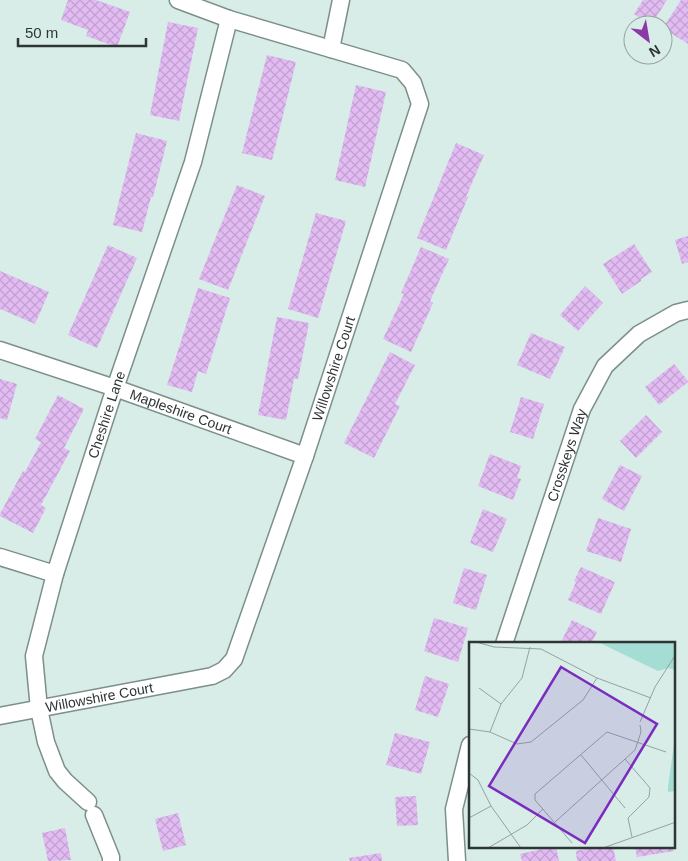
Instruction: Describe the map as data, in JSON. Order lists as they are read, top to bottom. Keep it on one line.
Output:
{"streets":{"street":["Willowshire Court","Mapleshire Court","Cheshire Lane","Crosskeys Way"]},"crossings":[["Willowshire Court","Mapleshire Court"],["Willowshire Court","Cheshire Lane"],["Mapleshire Court","Cheshire Lane"]],"scale_bar":"50 m","north":"bottom right"}
